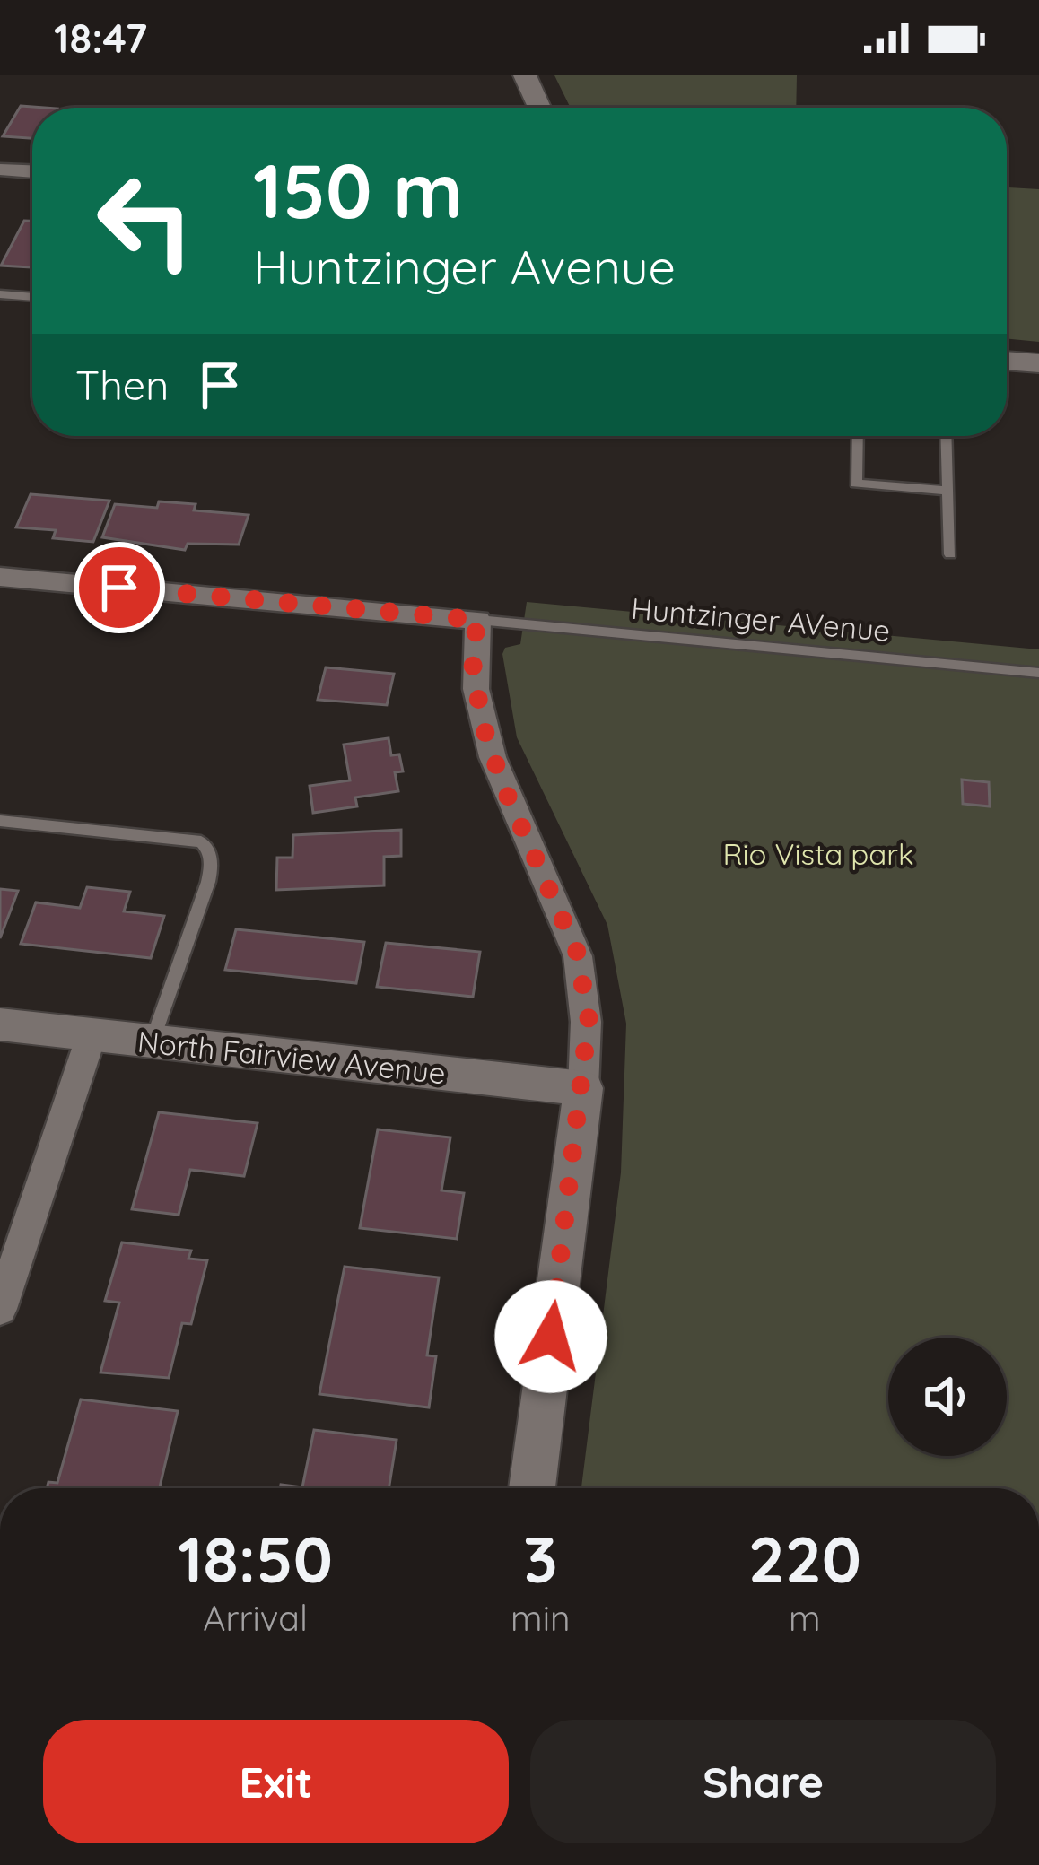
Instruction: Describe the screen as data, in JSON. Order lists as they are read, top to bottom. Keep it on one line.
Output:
{"streets":{"street":["North Fairview Avenue"],"lane":["Huntzinger AVenue"]},"parks":["Rio Vista park"],"page":{"status":"18:47","turn":["150 m","Huntzinger Avenue"],"then":"Then","eta":["18:50","Arrival","3","min","220","m"],"buttons":["Exit","Share"]}}
